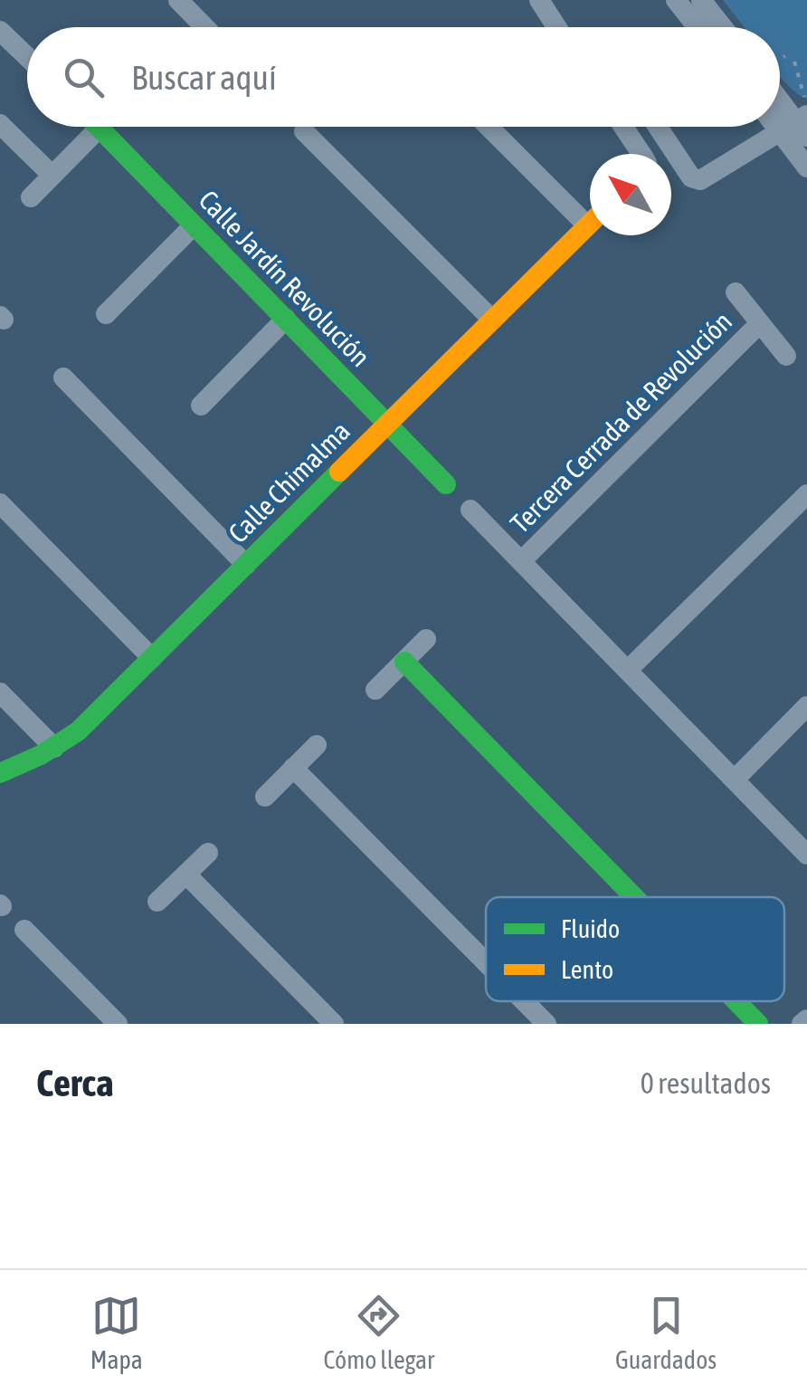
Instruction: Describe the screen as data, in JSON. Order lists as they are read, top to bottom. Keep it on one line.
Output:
{"streets":{"street":["Calle Jardín Revolución","Tercera Cerrada de Revolución","Calle Chimalma"]},"crossings":[["Calle Jardín Revolución","Calle Chimalma"]],"legend":["Fluido","Lento"],"north":"top left","page":{"search":"Buscar aquí","heading":["Cerca","0 resultados"],"nav":["Mapa","Cómo llegar","Guardados"]}}
